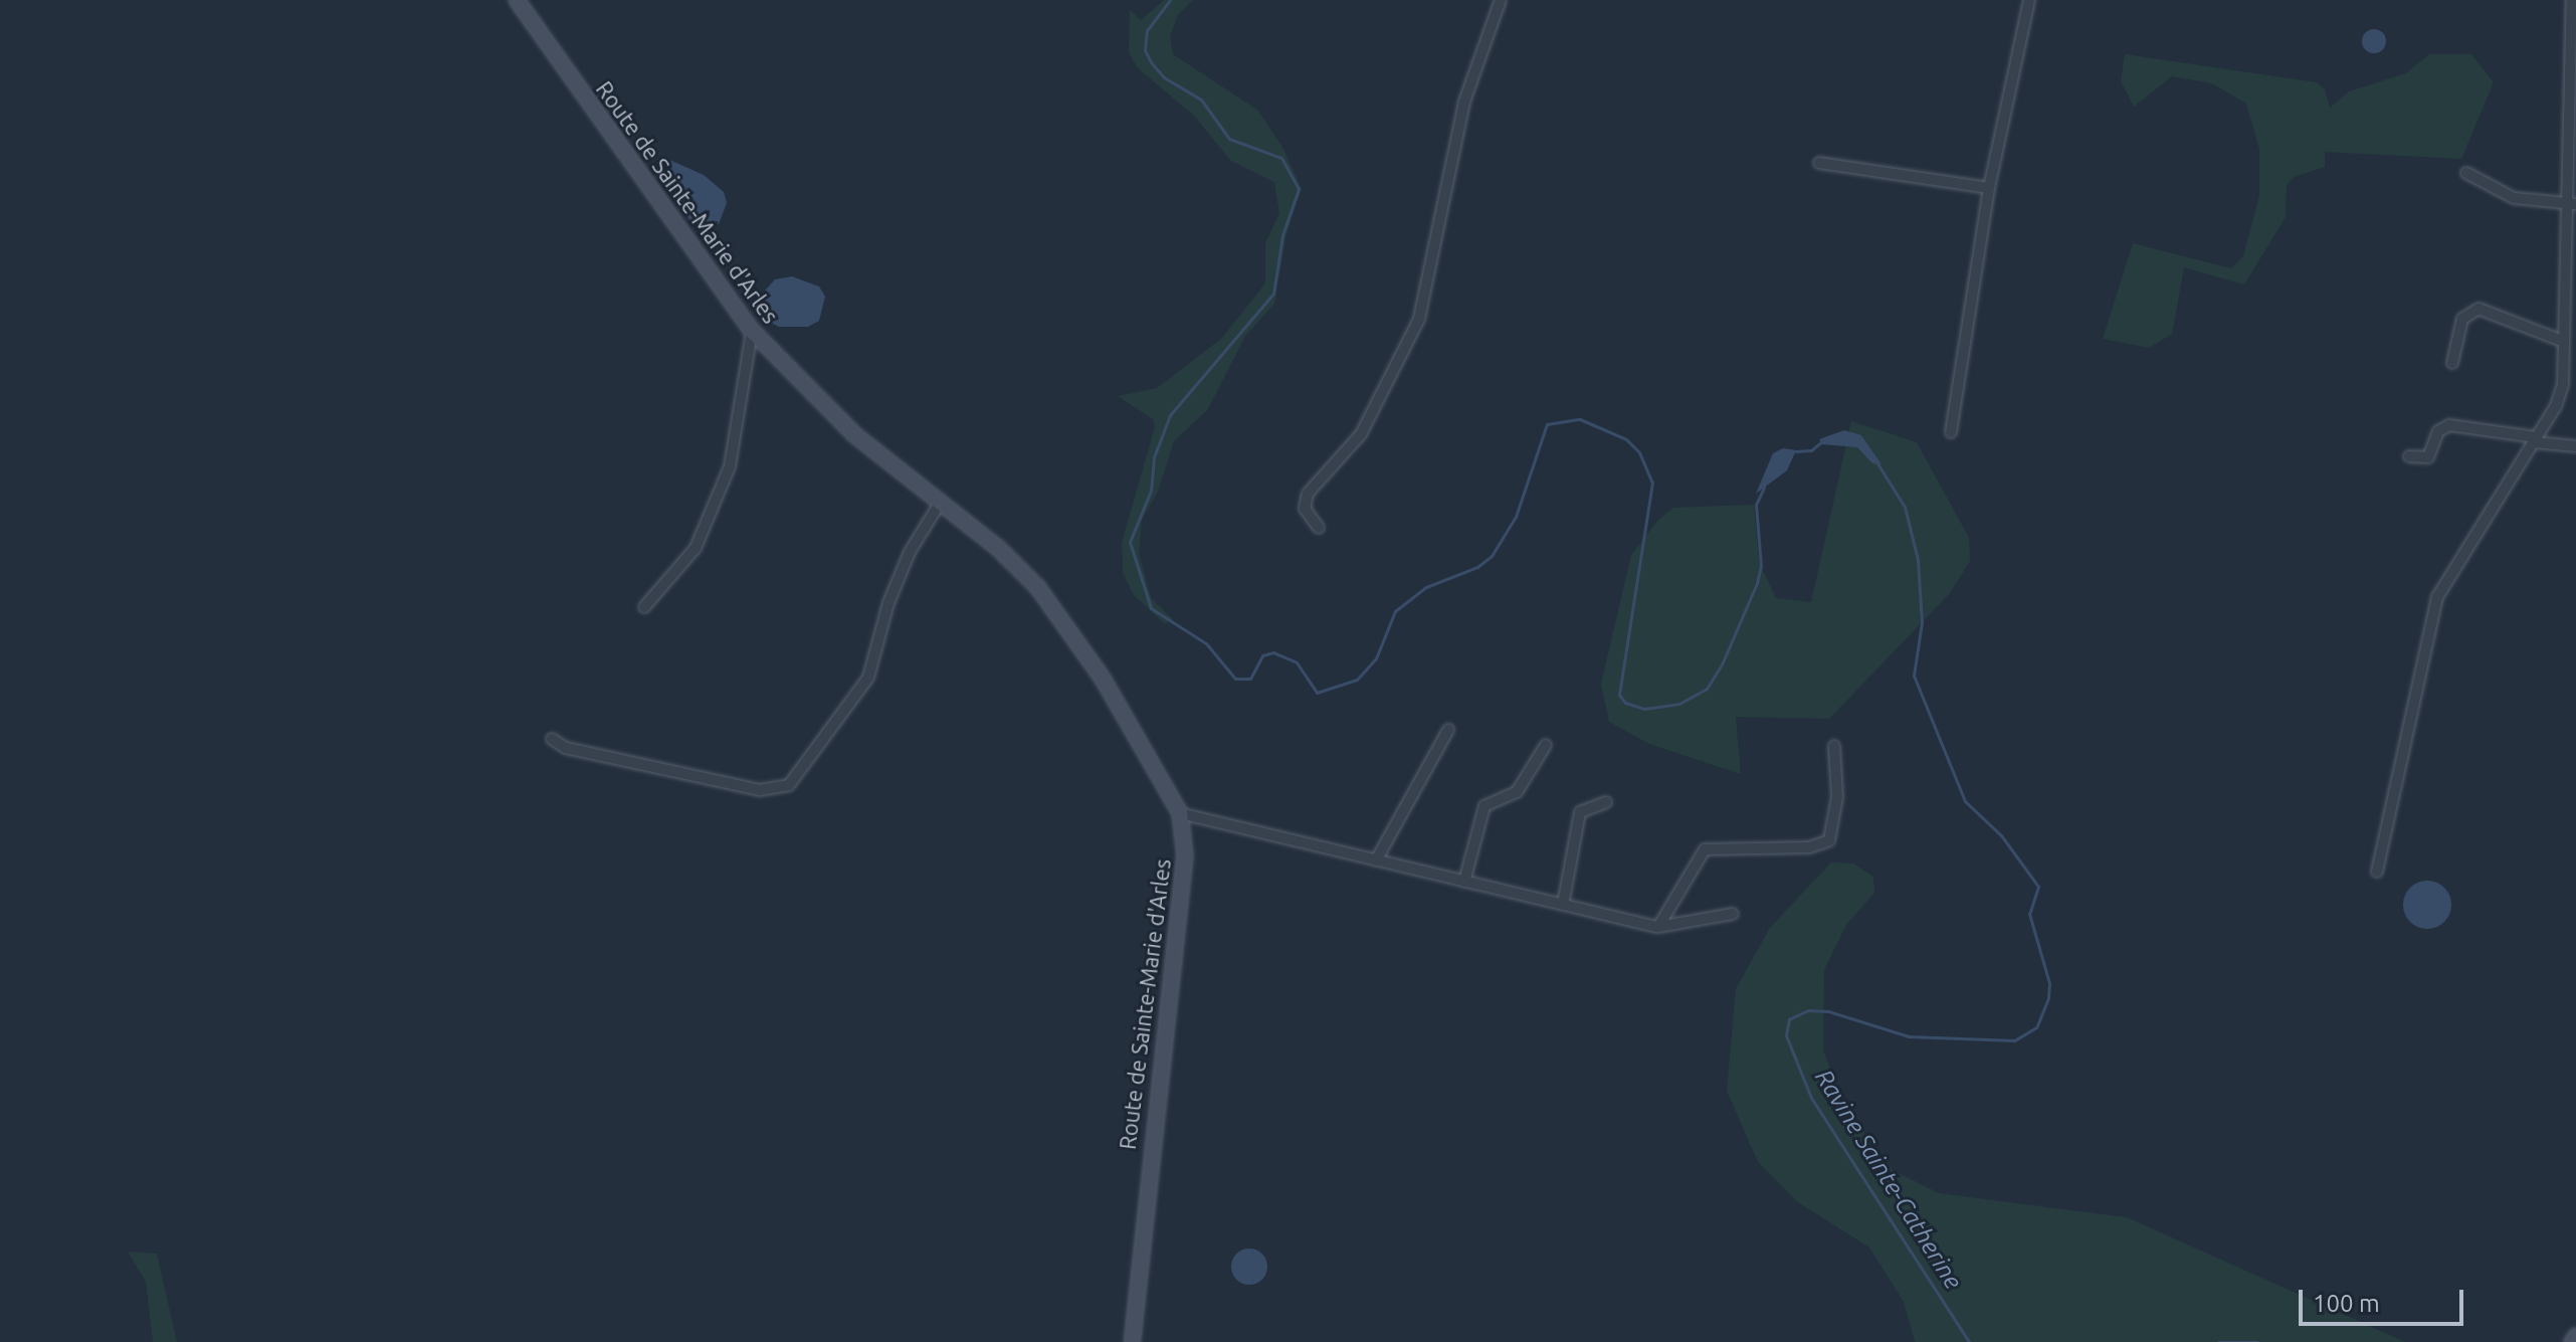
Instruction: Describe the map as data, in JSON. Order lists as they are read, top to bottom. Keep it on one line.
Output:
{"streets":{"main road":["Route de Sainte-Marie d'Arles"]},"water":["Ravine Sainte-Catherine"],"scale_bar":"100 m"}
